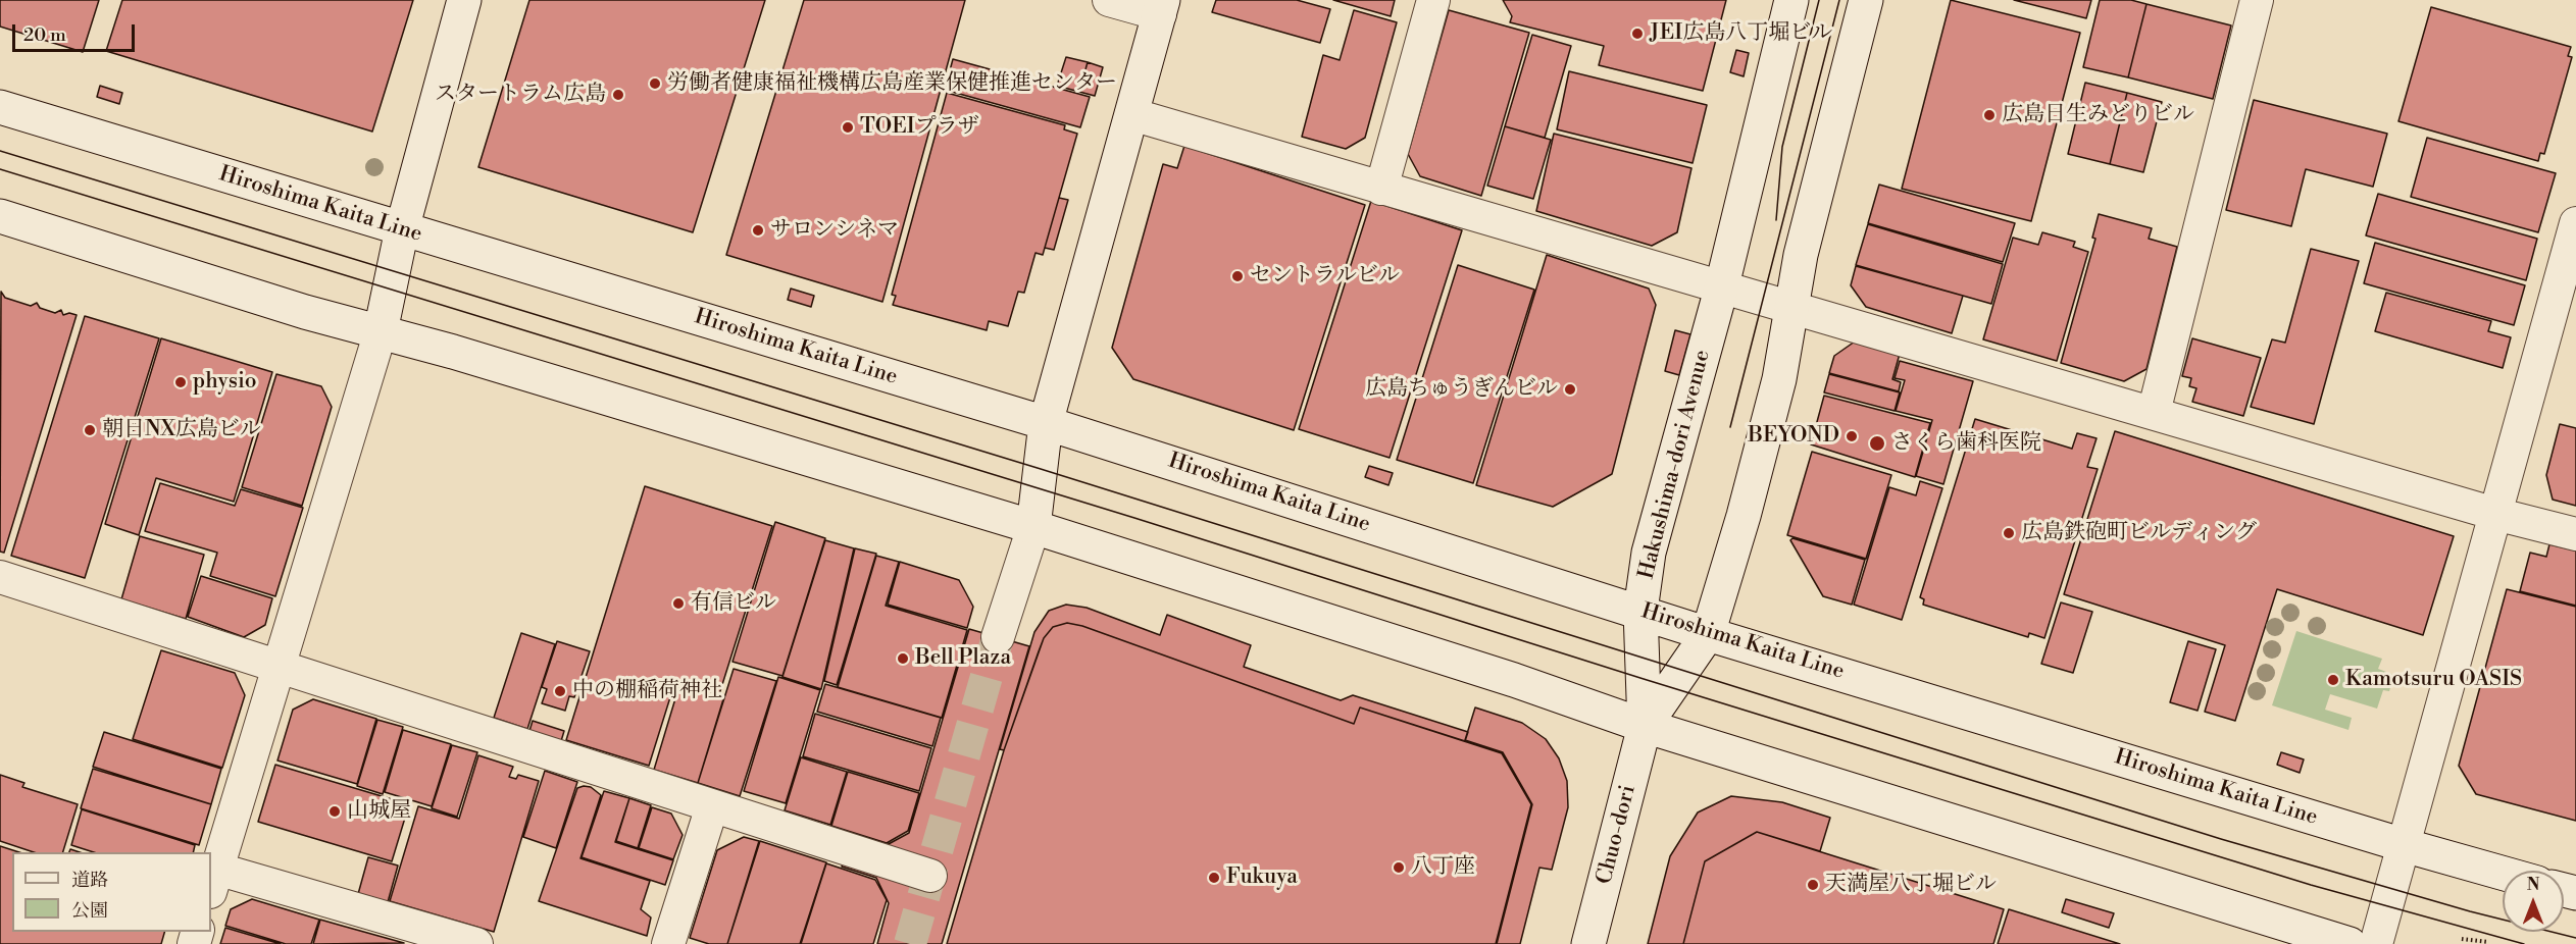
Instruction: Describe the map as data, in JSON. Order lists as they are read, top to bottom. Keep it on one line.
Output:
{"streets":{"main road":["Hiroshima Kaita Line","Hakushima-dori Avenue","Chuo-dori"]},"crossings":[["Hiroshima Kaita Line","Hakushima-dori Avenue"],["Hakushima-dori Avenue","Chuo-dori"]],"places":["JEI広島八丁堀ビル","労働者健康福祉機構広島産業保健推進センター","スタートラム広島","広島日生みどりビル","TOEIプラザ","サロンシネマ","セントラルビル","physio","広島ちゅうぎんビル","朝日NX広島ビル","BEYOND","さくら歯科医院","広島鉄砲町ビルディング","有信ビル","Bell Plaza","Kamotsuru OASIS","中の棚稲荷神社","山城屋","八丁座","Fukuya","天満屋八丁堀ビル"],"legend":["道路","公園"],"scale_bar":"20 m","north":"top"}
